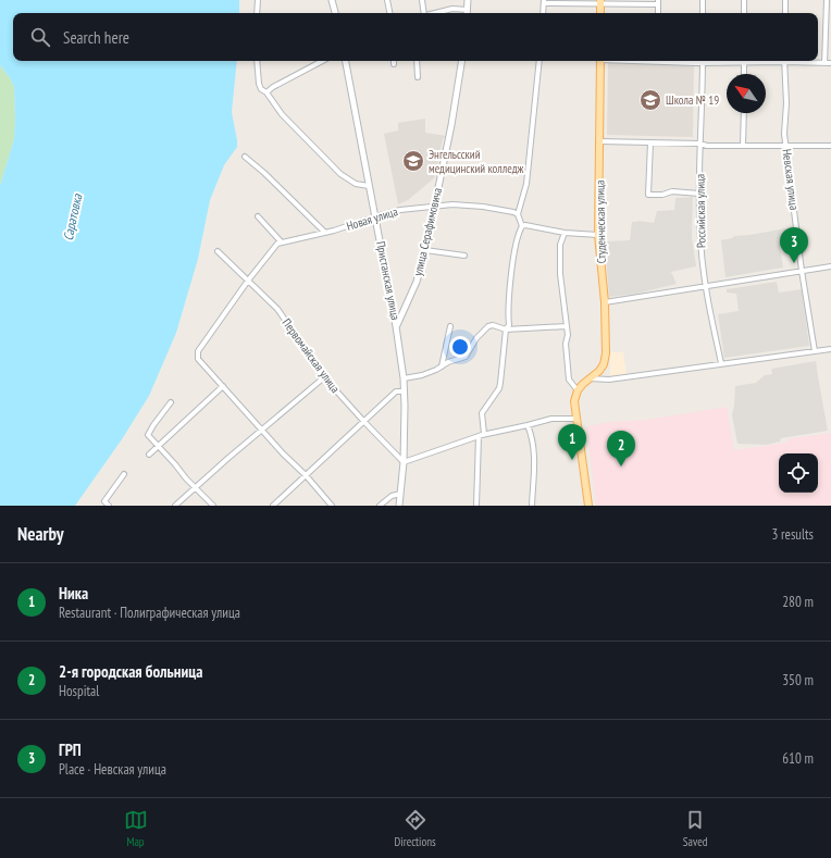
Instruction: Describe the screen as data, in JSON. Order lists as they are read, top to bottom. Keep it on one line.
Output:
{"streets":{"main road":["Студенческая улица"],"street":["Невская улица","Российская улица","Новая улица","улица Серафимовича","Пристанская улица","Первомайская улица"]},"crossings":[["Новая улица","улица Серафимовича"],["Новая улица","Пристанская улица"],["улица Серафимовича","Пристанская улица"],["Пристанская улица","Первомайская улица"]],"water":["Саратовка"],"places":{"school or university":["Школа № 19","Энгельсский медицинский колледж"]},"north":"top left","page":{"search":"Search here","pins":["3","1","2"],"heading":["Nearby","3 results"],"list":[{"mark":"1","name":"Ника","note":"Restaurant · Полиграфическая улица","value":"280 m"},{"mark":"2","name":"2-я городская больница","note":"Hospital","value":"350 m"},{"mark":"3","name":"ГРП","note":"Place · Невская улица","value":"610 m"}],"nav":["Map","Directions","Saved"]}}
